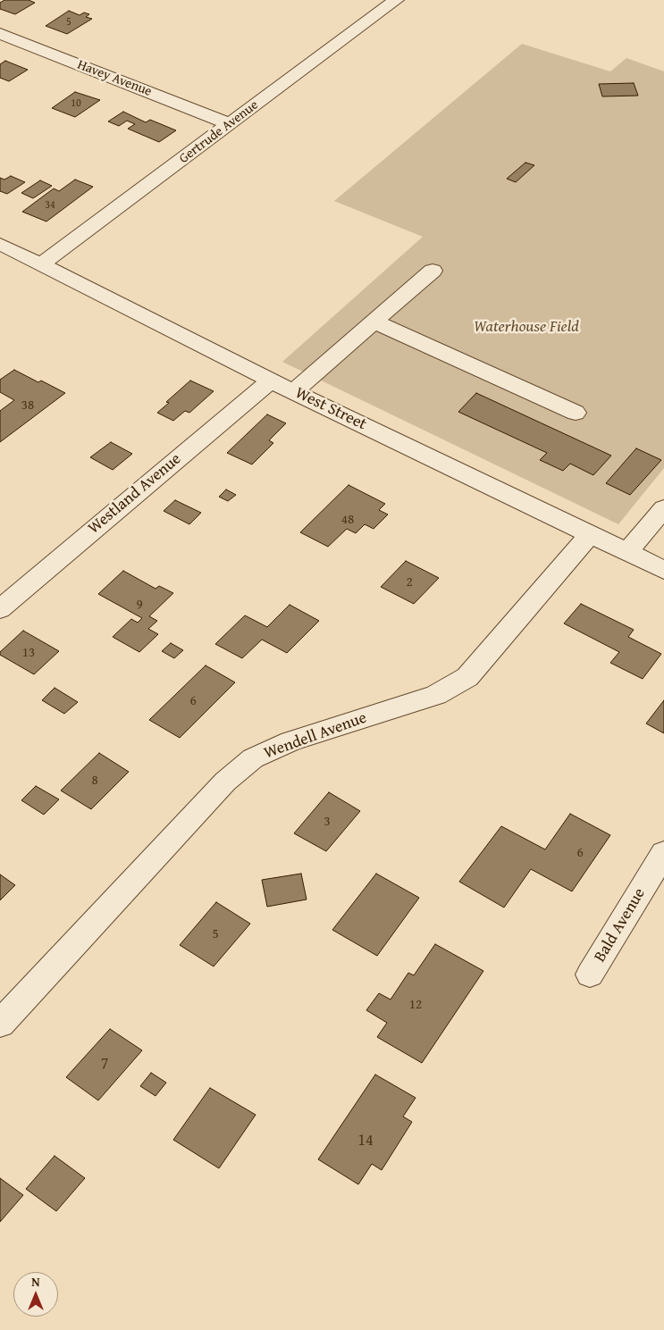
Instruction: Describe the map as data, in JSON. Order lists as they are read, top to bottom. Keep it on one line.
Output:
{"streets":{"street":["Havey Avenue","Gertrude Avenue","West Street","Westland Avenue","Wendell Avenue","Bald Avenue"]},"crossings":[["Havey Avenue","Gertrude Avenue"],["Gertrude Avenue","West Street"],["West Street","Westland Avenue"],["West Street","Wendell Avenue"]],"parks":["Waterhouse Field"],"house_numbers":["5","10","34","38","48","2","9","13","6","8","3","6","5","12","7","14"],"north":"top"}
